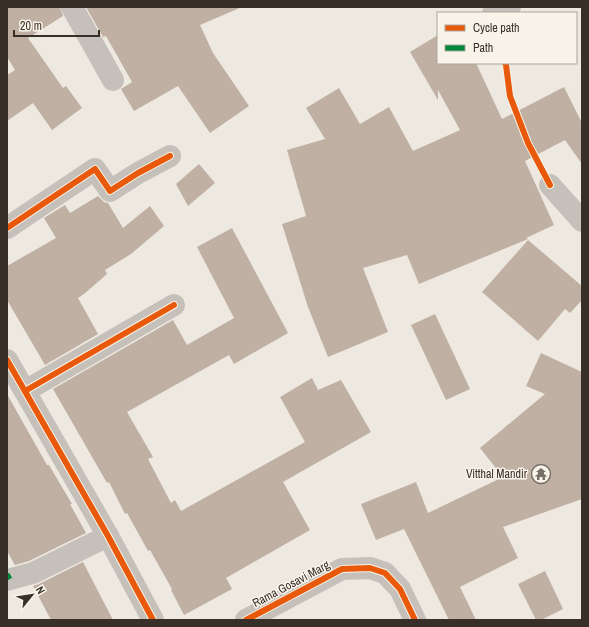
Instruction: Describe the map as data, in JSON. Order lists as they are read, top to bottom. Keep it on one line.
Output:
{"streets":{"street":["Rama Gosavi Marg"]},"places":{"temple":["Vitthal Mandir"]},"legend":["Cycle path","Path"],"scale_bar":"20 m","north":"top right"}
